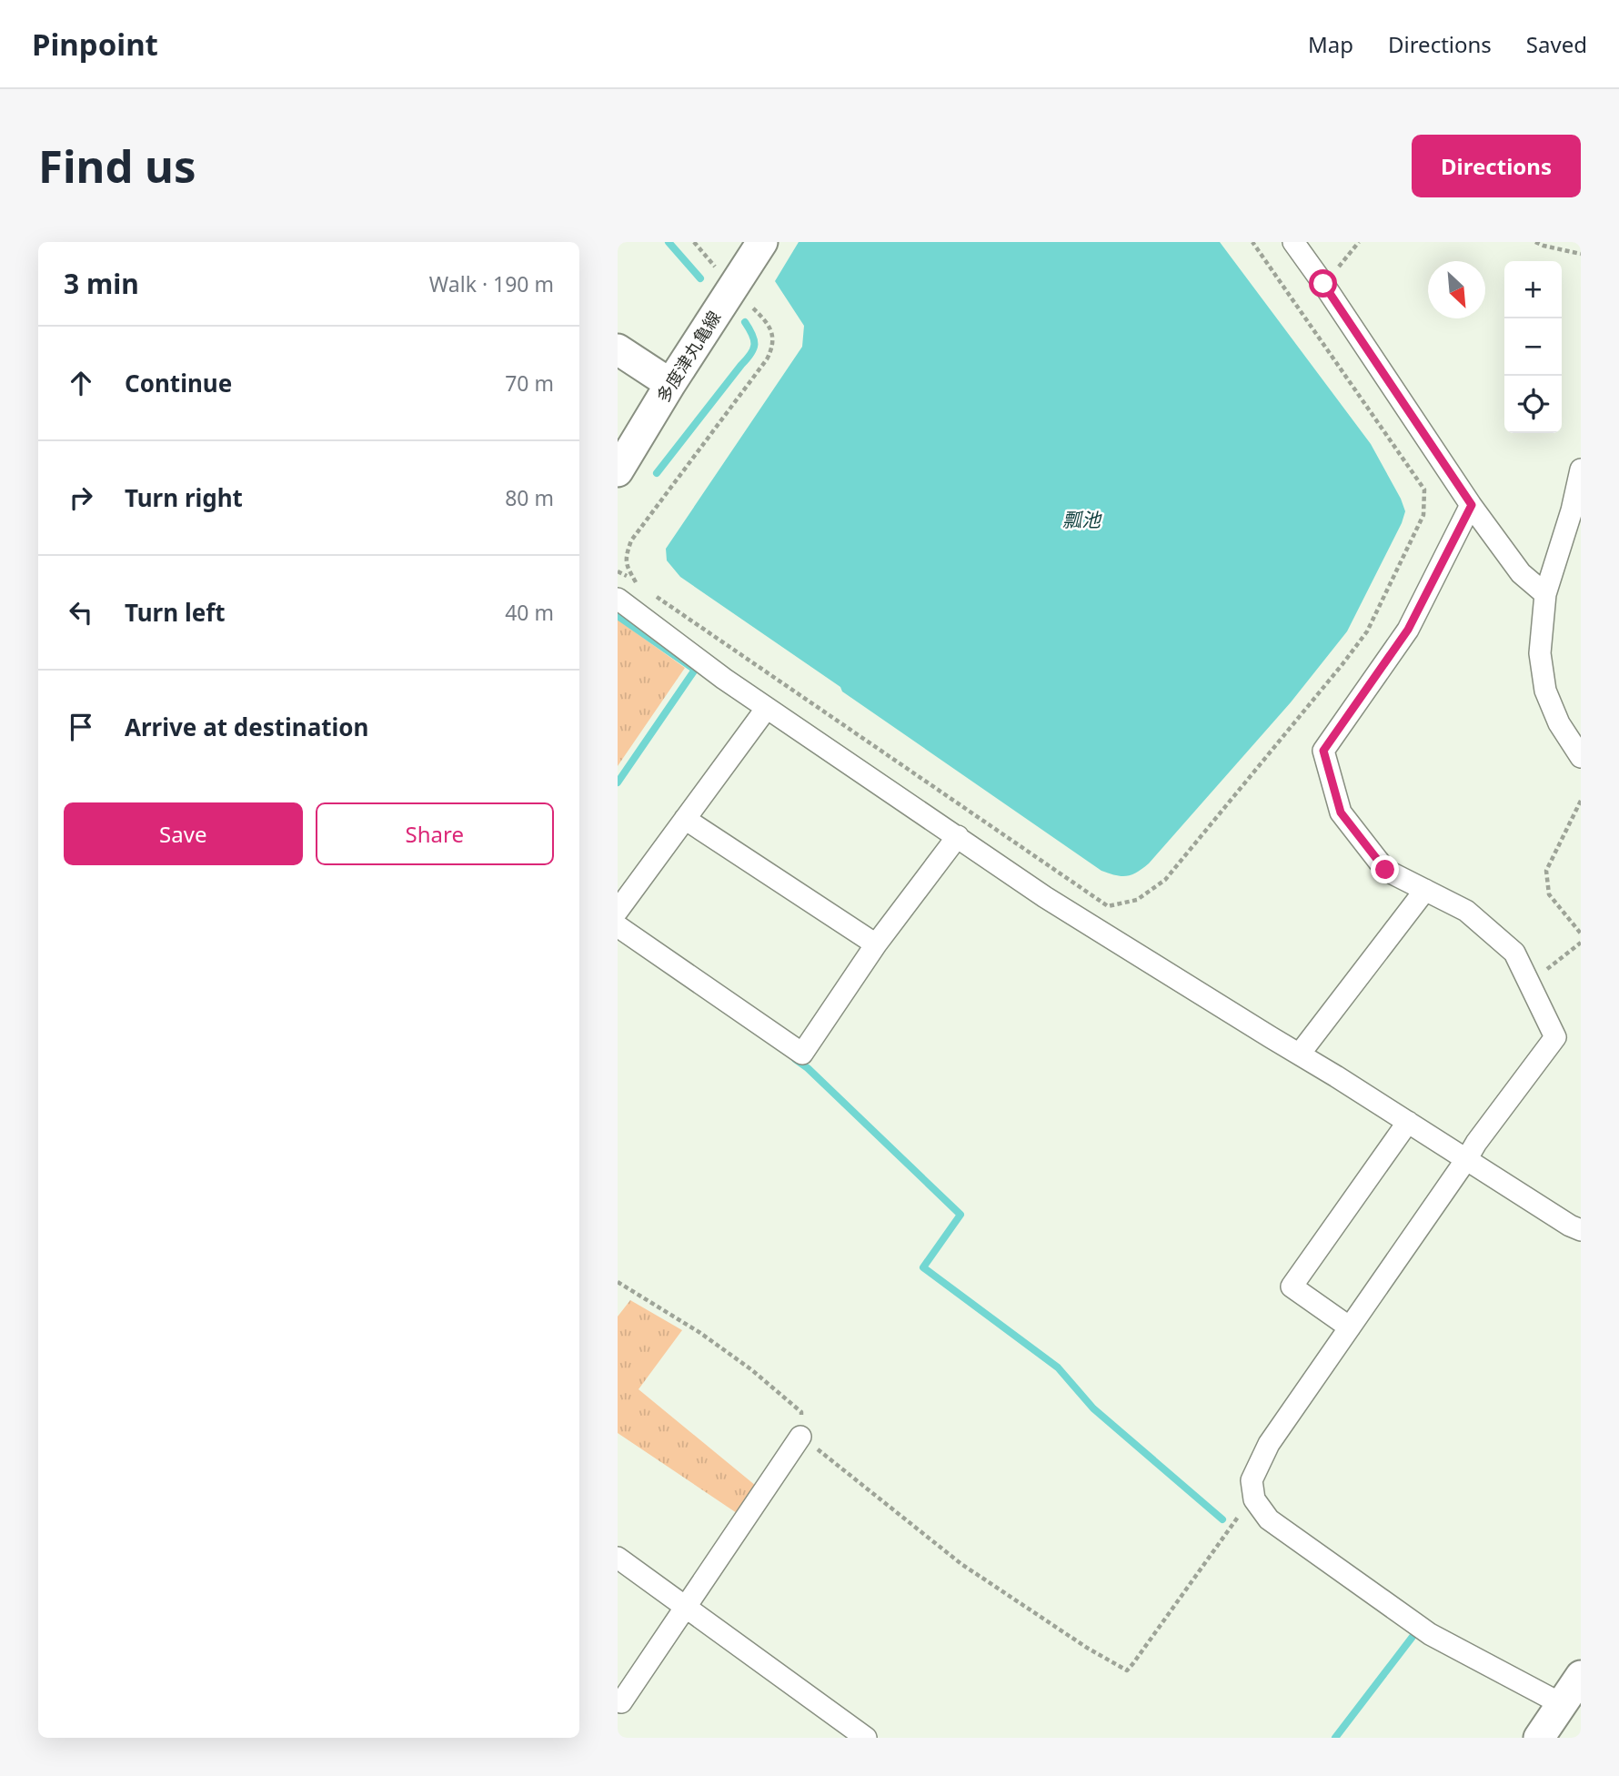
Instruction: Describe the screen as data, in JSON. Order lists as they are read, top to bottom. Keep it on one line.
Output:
{"streets":{"main road":["多度津丸亀線"]},"water":["瓢池"],"north":"bottom right","page":{"header":"Pinpoint","nav":["Map","Directions","Saved"],"buttons":["Directions",["Save","Share"]],"title":"Find us","heading":["3 min","Walk · 190 m"],"map_buttons":["+","−"],"list":[["Continue","70 m"],["Turn right","80 m"],["Turn left","40 m"],"Arrive at destination"]}}
